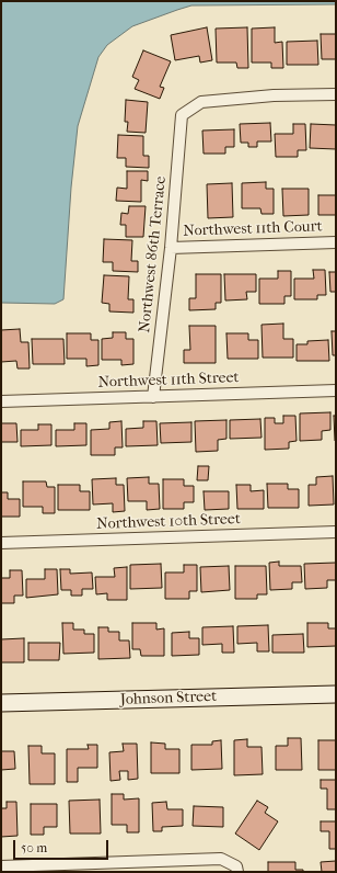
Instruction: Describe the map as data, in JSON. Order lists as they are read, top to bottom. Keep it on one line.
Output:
{"streets":{"street":["Northwest 11th Court","Northwest 86th Terrace","Northwest 11th Street","Northwest 10th Street","Johnson Street"]},"crossings":[["Northwest 11th Court","Northwest 86th Terrace"],["Northwest 86th Terrace","Northwest 11th Street"]],"scale_bar":"50 m"}
